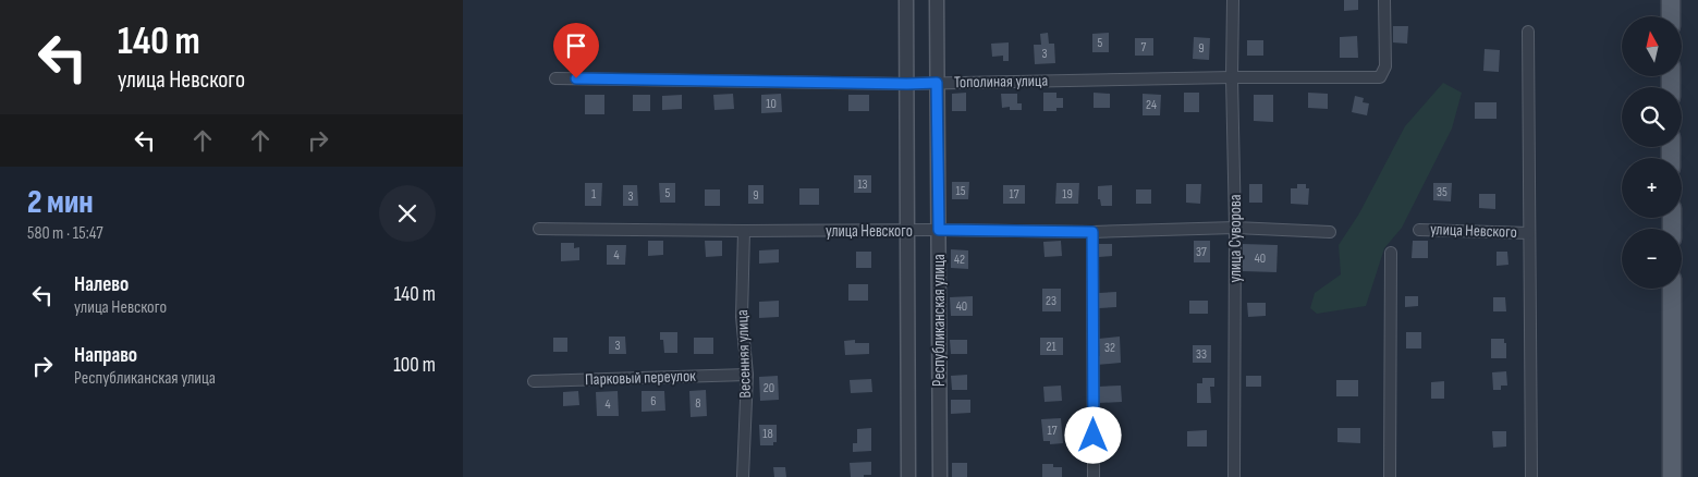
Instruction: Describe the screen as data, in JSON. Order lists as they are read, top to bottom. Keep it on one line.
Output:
{"streets":{"street":["Тополиная улица","улица Невского","улица Суворова","Республиканская улица","Весенняя улица","Парковый переулок"]},"crossings":[["Тополиная улица","улица Суворова"],["Тополиная улица","Республиканская улица"],["улица Невского","улица Суворова"],["улица Невского","Республиканская улица"],["улица Невского","Весенняя улица"],["Весенняя улица","Парковый переулок"]],"house_numbers":["5","7","9","3","10","24","13","15","35","5","1","17","19","9","3","37","4","40","42","23","40","3","21","32","33","20","6","8","4","17","18"],"north":"top","page":{"turn":["140 m","улица Невского"],"map_buttons":["+","−"],"heading":["2 мин","580 m · 15:47"],"list":[{"name":"Налево","note":"улица Невского","value":"140 m"},{"name":"Направо","note":"Республиканская улица","value":"100 m"}]}}
